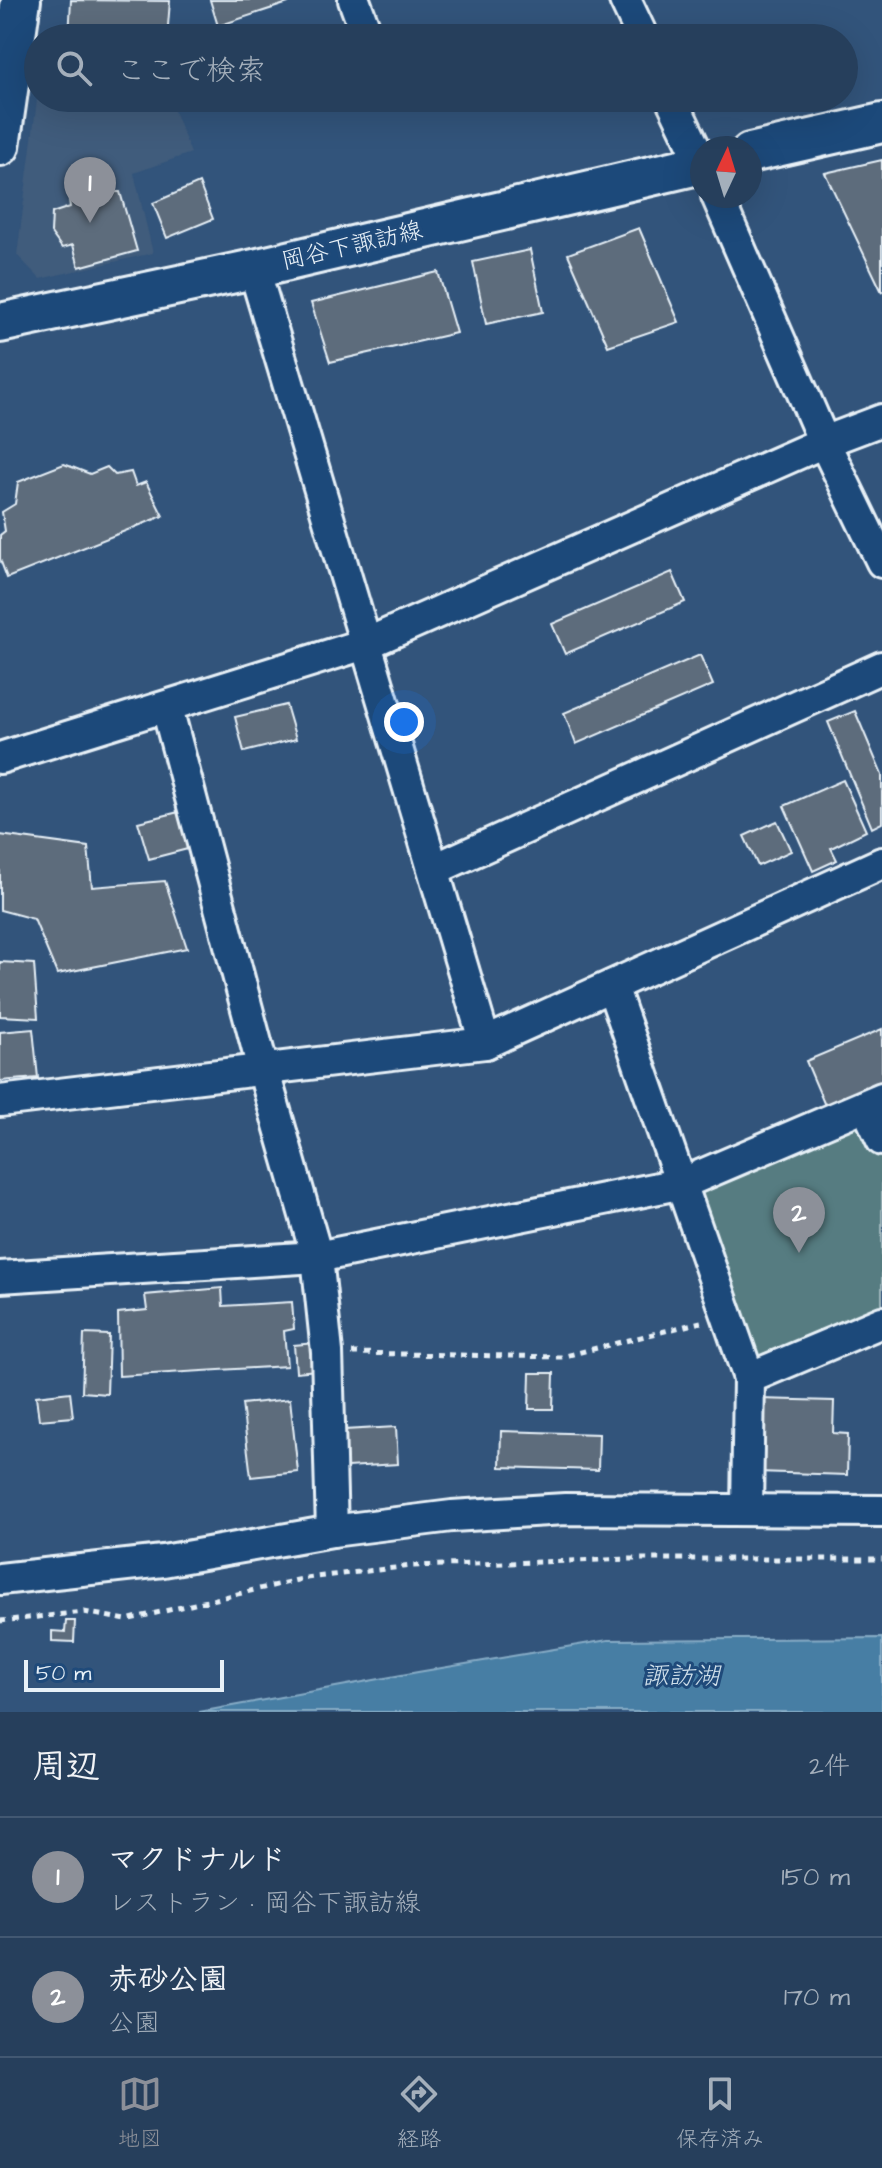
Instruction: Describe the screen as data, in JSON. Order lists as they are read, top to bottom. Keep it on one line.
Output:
{"streets":{"main road":["岡谷下諏訪線"]},"water":["諏訪湖"],"scale_bar":"50 m","north":"top","page":{"search":"ここで検索","pins":["1","2"],"scale":"50 m","heading":["周辺","2件"],"list":[{"mark":"1","name":"マクドナルド","note":"レストラン · 岡谷下諏訪線","value":"150 m"},{"mark":"2","name":"赤砂公園","note":"公園","value":"170 m"}],"nav":["地図","経路","保存済み"]}}
